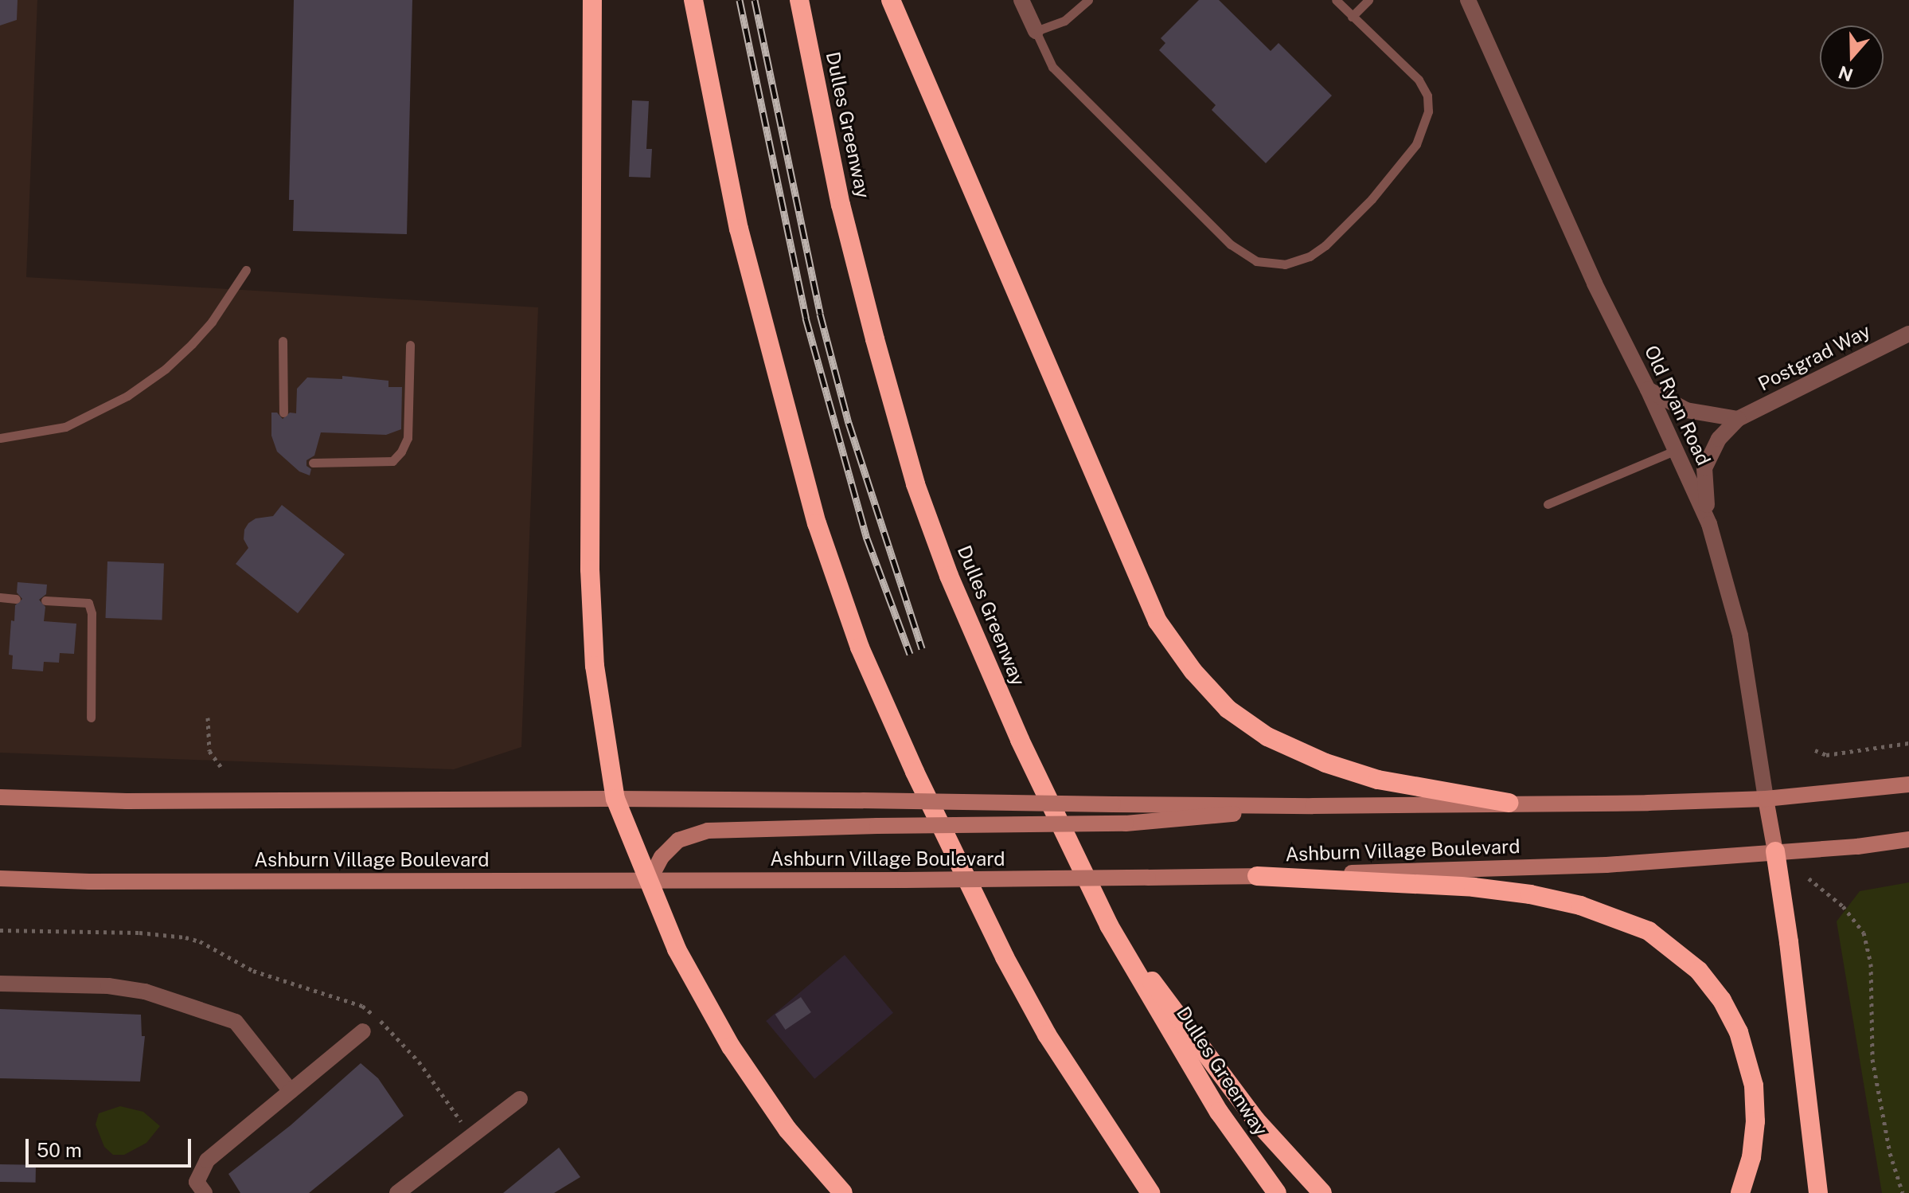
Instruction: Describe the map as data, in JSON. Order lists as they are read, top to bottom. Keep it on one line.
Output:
{"streets":{"highway":["Dulles Greenway"],"main road":["Old Ryan Road","Ashburn Village Boulevard"],"street":["Postgrad Way"]},"crossings":[["Old Ryan Road","Ashburn Village Boulevard"]],"scale_bar":"50 m","north":"bottom"}
